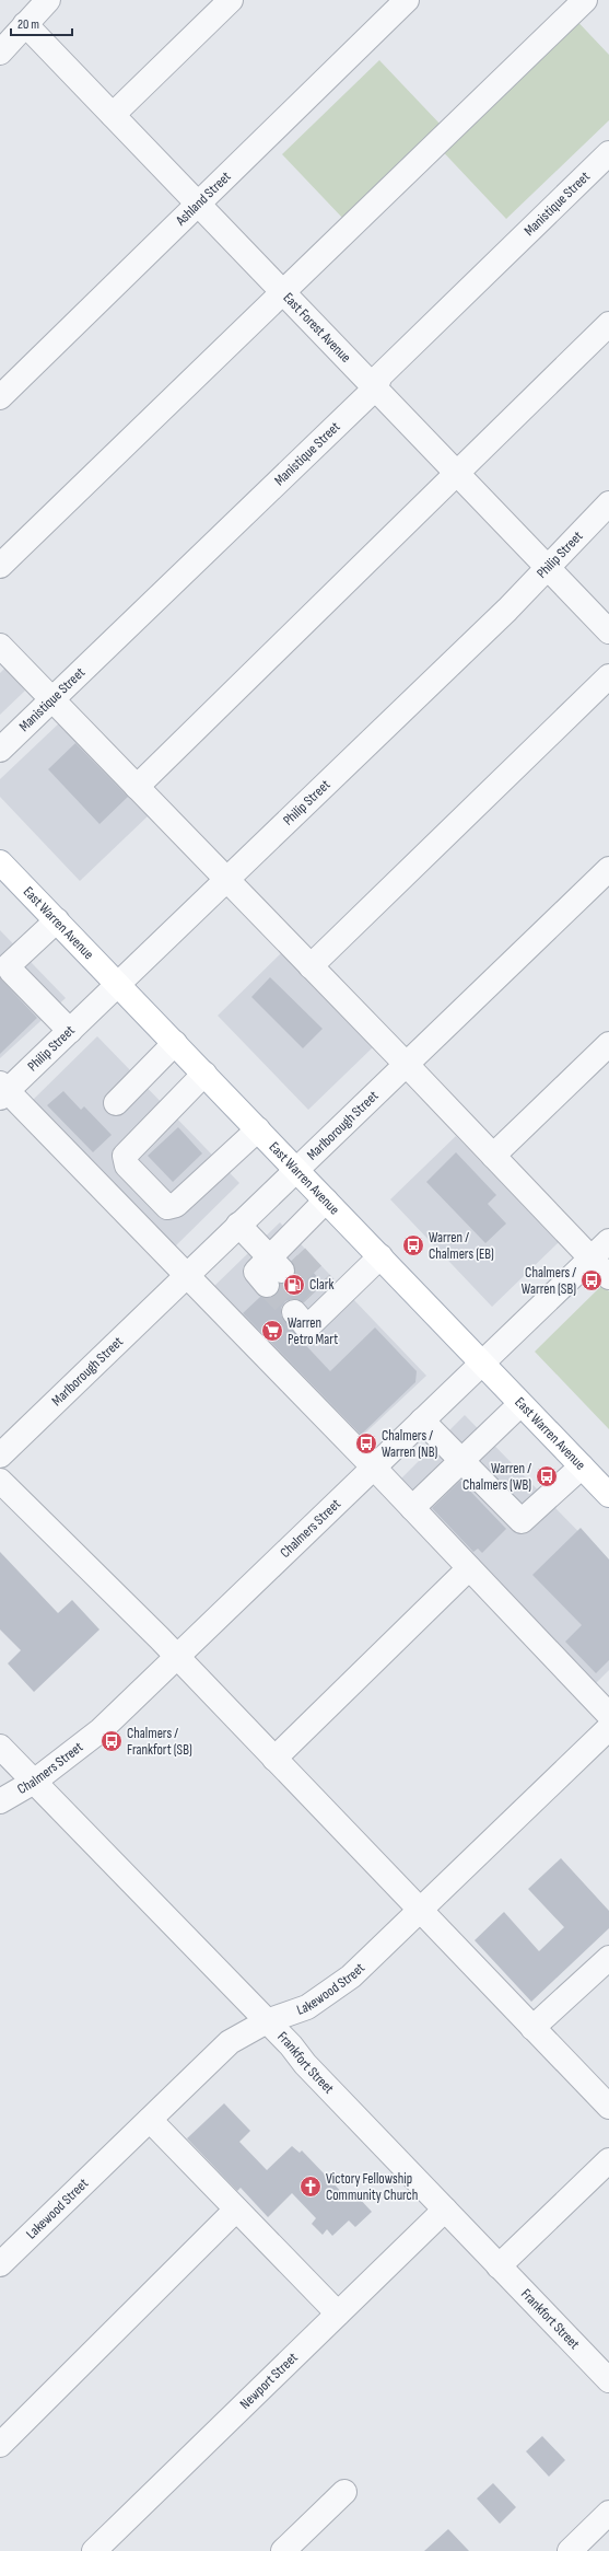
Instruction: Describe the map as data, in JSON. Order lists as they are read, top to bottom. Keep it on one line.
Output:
{"streets":{"main road":["East Warren Avenue"],"street":["Ashland Street","Manistique Street","East Forest Avenue","Philip Street","Marlborough Street","Chalmers Street","Lakewood Street","Frankfort Street","Newport Street"]},"crossings":[["Ashland Street","East Forest Avenue"],["Manistique Street","East Forest Avenue"],["East Forest Avenue","Philip Street"],["Philip Street","East Warren Avenue"],["East Warren Avenue","Marlborough Street"],["East Warren Avenue","Chalmers Street"],["Chalmers Street","Frankfort Street"],["Lakewood Street","Frankfort Street"],["Frankfort Street","Newport Street"]],"places":{"bus stop":["Warren / Chalmers (EB)","Chalmers / Warren (SB)","Chalmers / Warren (NB)","Warren / Chalmers (WB)","Chalmers / Frankfort (SB)"],"fuel station":["Clark"],"supermarket":["Warren Petro Mart"],"church":["Victory Fellowship Community Church"]},"scale_bar":"20 m"}
